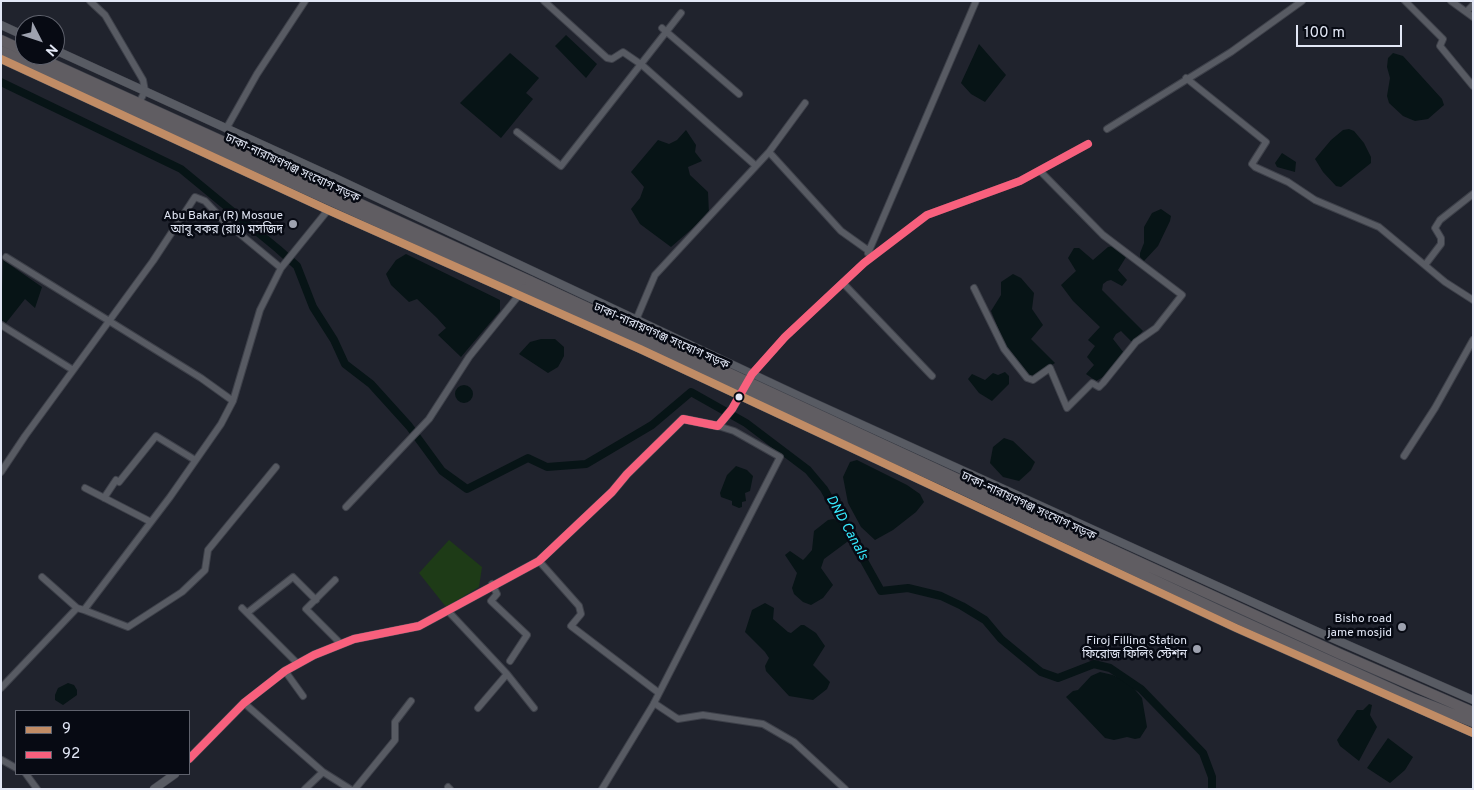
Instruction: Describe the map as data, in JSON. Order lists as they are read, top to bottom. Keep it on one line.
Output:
{"streets":{"main road":["ঢাকা-নারায়ণগঞ্জ সংযোগ সড়ক"]},"water":["DND Canals"],"places":["Abu Bakar (R) Mosque আবু বকর (রাঃ) মসজিদ","Bisho road jame mosjid","Firoj Filling Station ফিরোজ ফিলিং স্টেশন"],"lines":["transit line 9","transit line 92"],"legend":["9","92"],"scale_bar":"100 m","north":"bottom right"}
